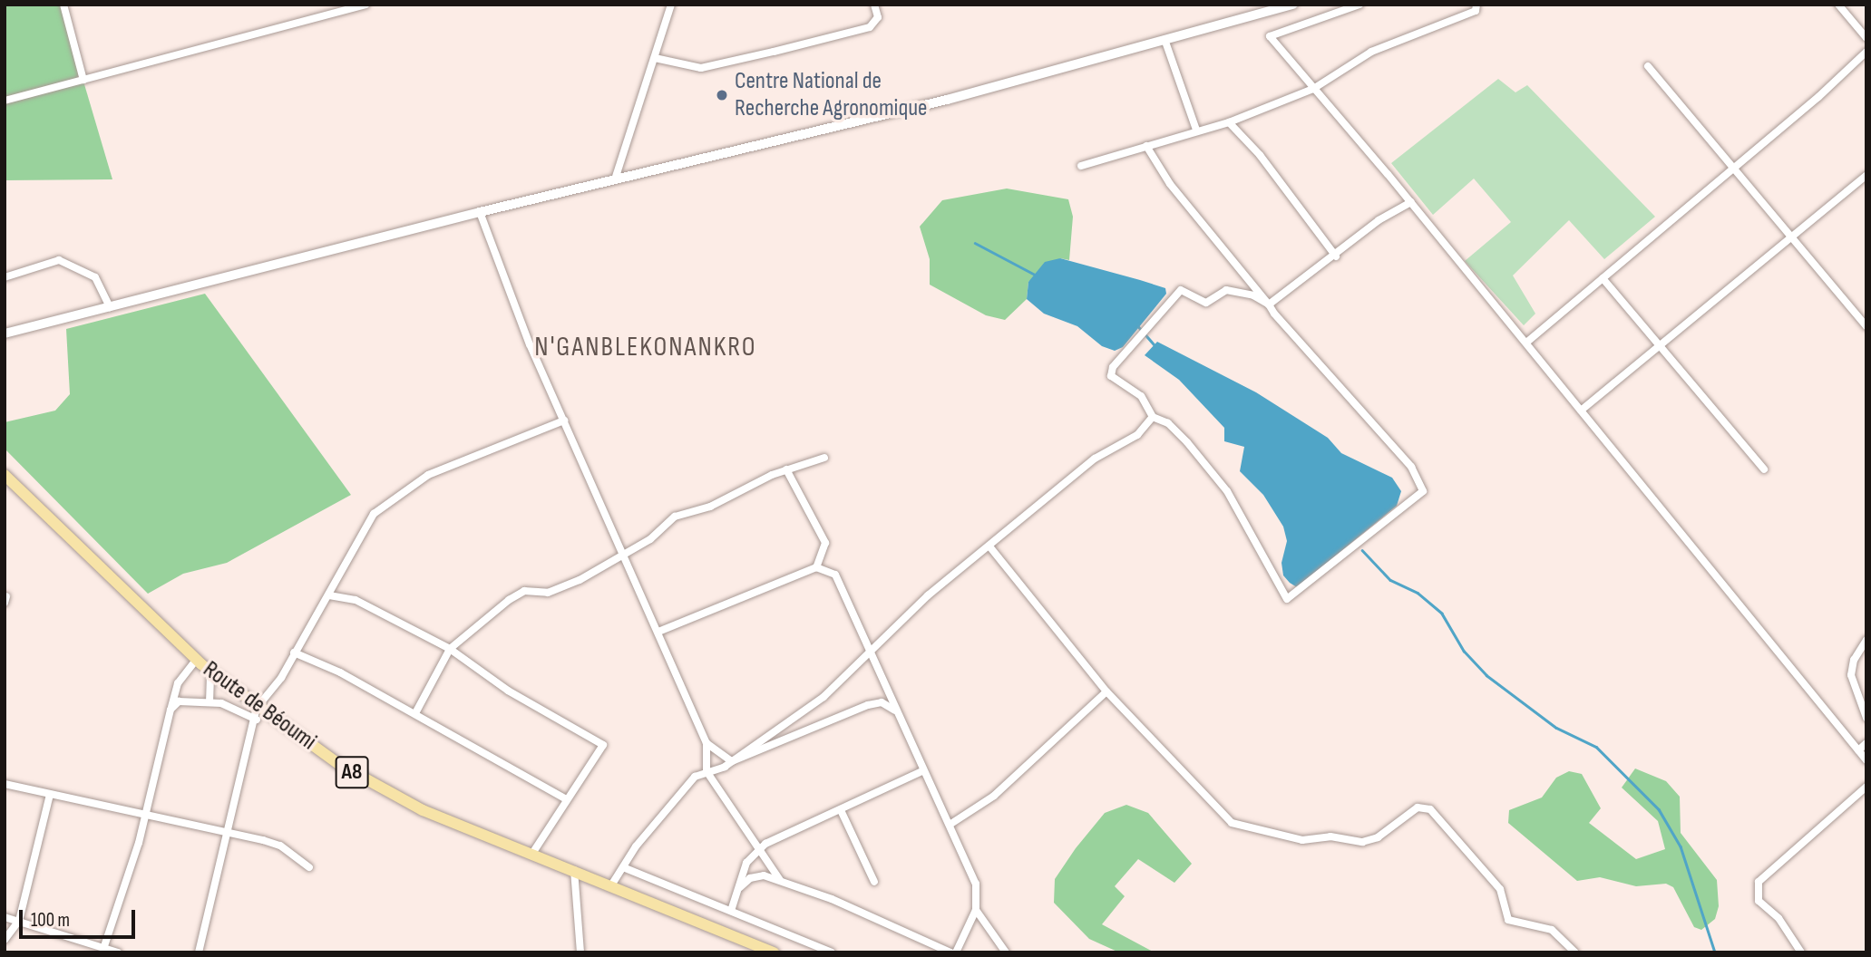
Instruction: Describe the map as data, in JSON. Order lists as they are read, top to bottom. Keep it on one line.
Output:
{"streets":{"main road":["Route de Béoumi","A8"]},"districts":["N'GANBLEKONANKRO"],"places":["Centre National de Recherche Agronomique"],"scale_bar":"100 m"}
